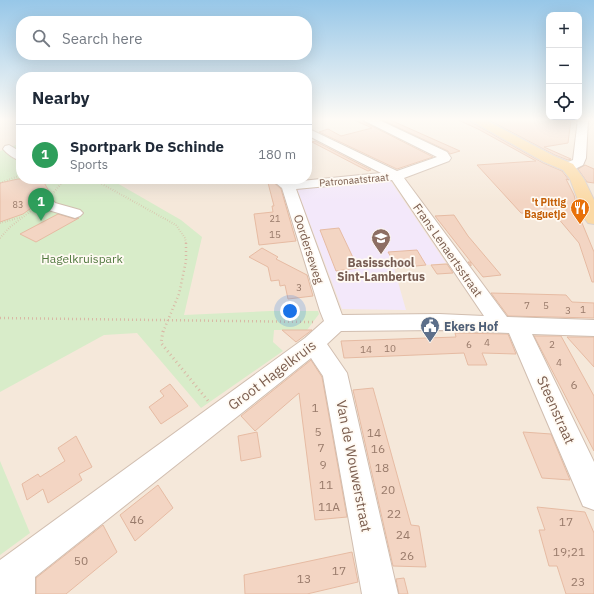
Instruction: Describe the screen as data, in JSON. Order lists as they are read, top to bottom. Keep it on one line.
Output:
{"streets":{"street":["Patronaatstraat","Oorderseweg","Frans Lenaertsstraat","Groot Hagelkruis","Steenstraat","Van de Wouwerstraat"]},"crossings":[["Patronaatstraat","Frans Lenaertsstraat"],["Oorderseweg","Groot Hagelkruis"],["Frans Lenaertsstraat","Steenstraat"],["Groot Hagelkruis","Van de Wouwerstraat"]],"parks":["Hagelkruispark"],"places":{"restaurant":["'t Pittig Baguetje"],"school or university":["Basisschool Sint-Lambertus"],"public building":["Ekers Hof"]},"house_numbers":["83","21","15","3","7","5","1","3","4","6","2","10","14","4","6","1","5","14","7","16","9","18","11","20","11A","22","46","17","24","19;21","26","50","17","13","23"],"page":{"map_buttons":["+","−"],"search":"Search here","heading":"Nearby","list":[{"mark":"1","name":"Sportpark De Schinde","note":"Sports","value":"180 m"}],"pins":"1"}}
